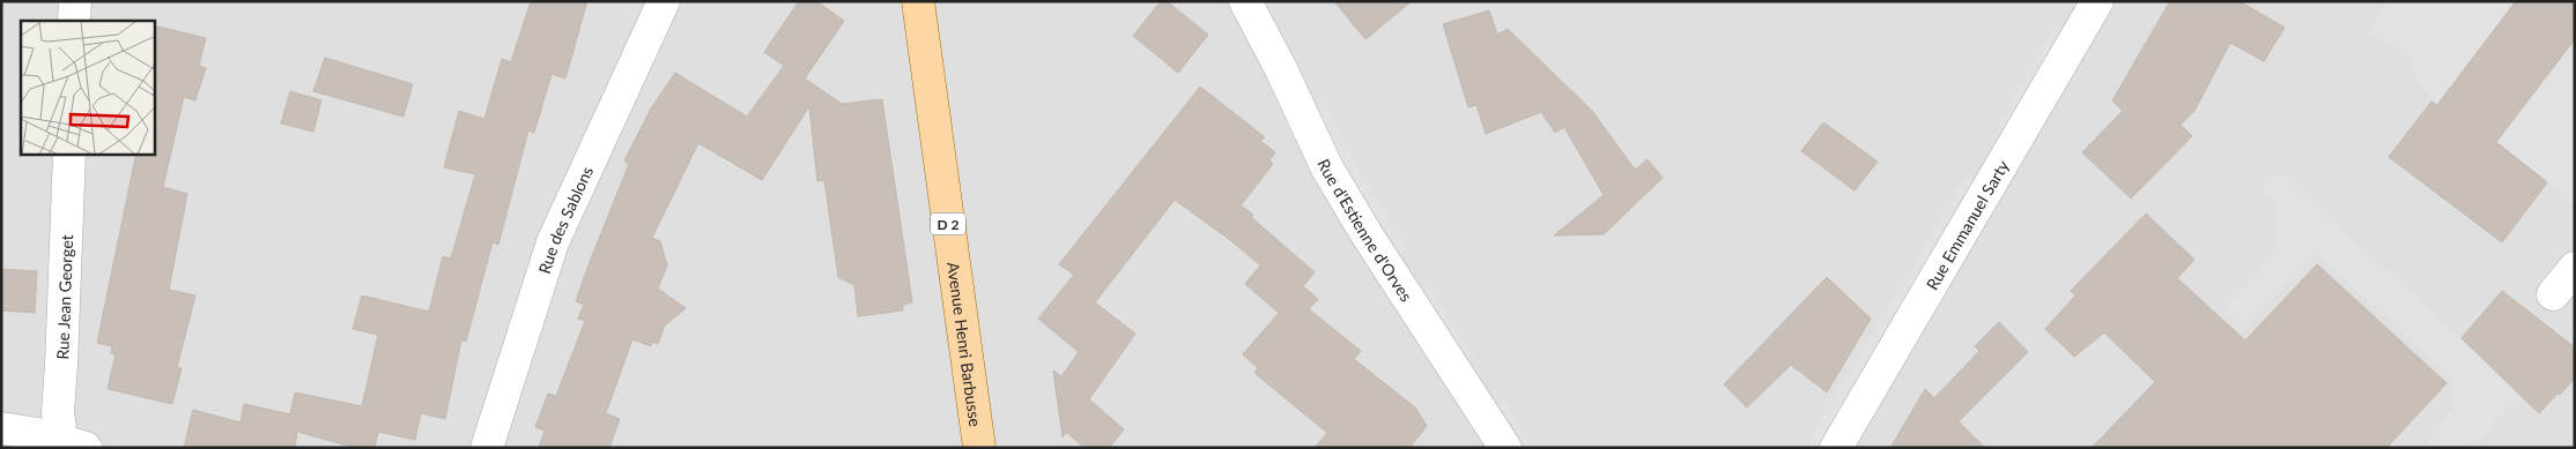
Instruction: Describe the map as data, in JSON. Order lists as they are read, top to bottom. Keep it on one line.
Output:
{"streets":{"main road":["D 2","Avenue Henri Barbusse"],"street":["Rue des Sablons","Rue Emmanuel Sarty","Rue d'Estienne d'Orves","Rue Jean Georget"]}}
